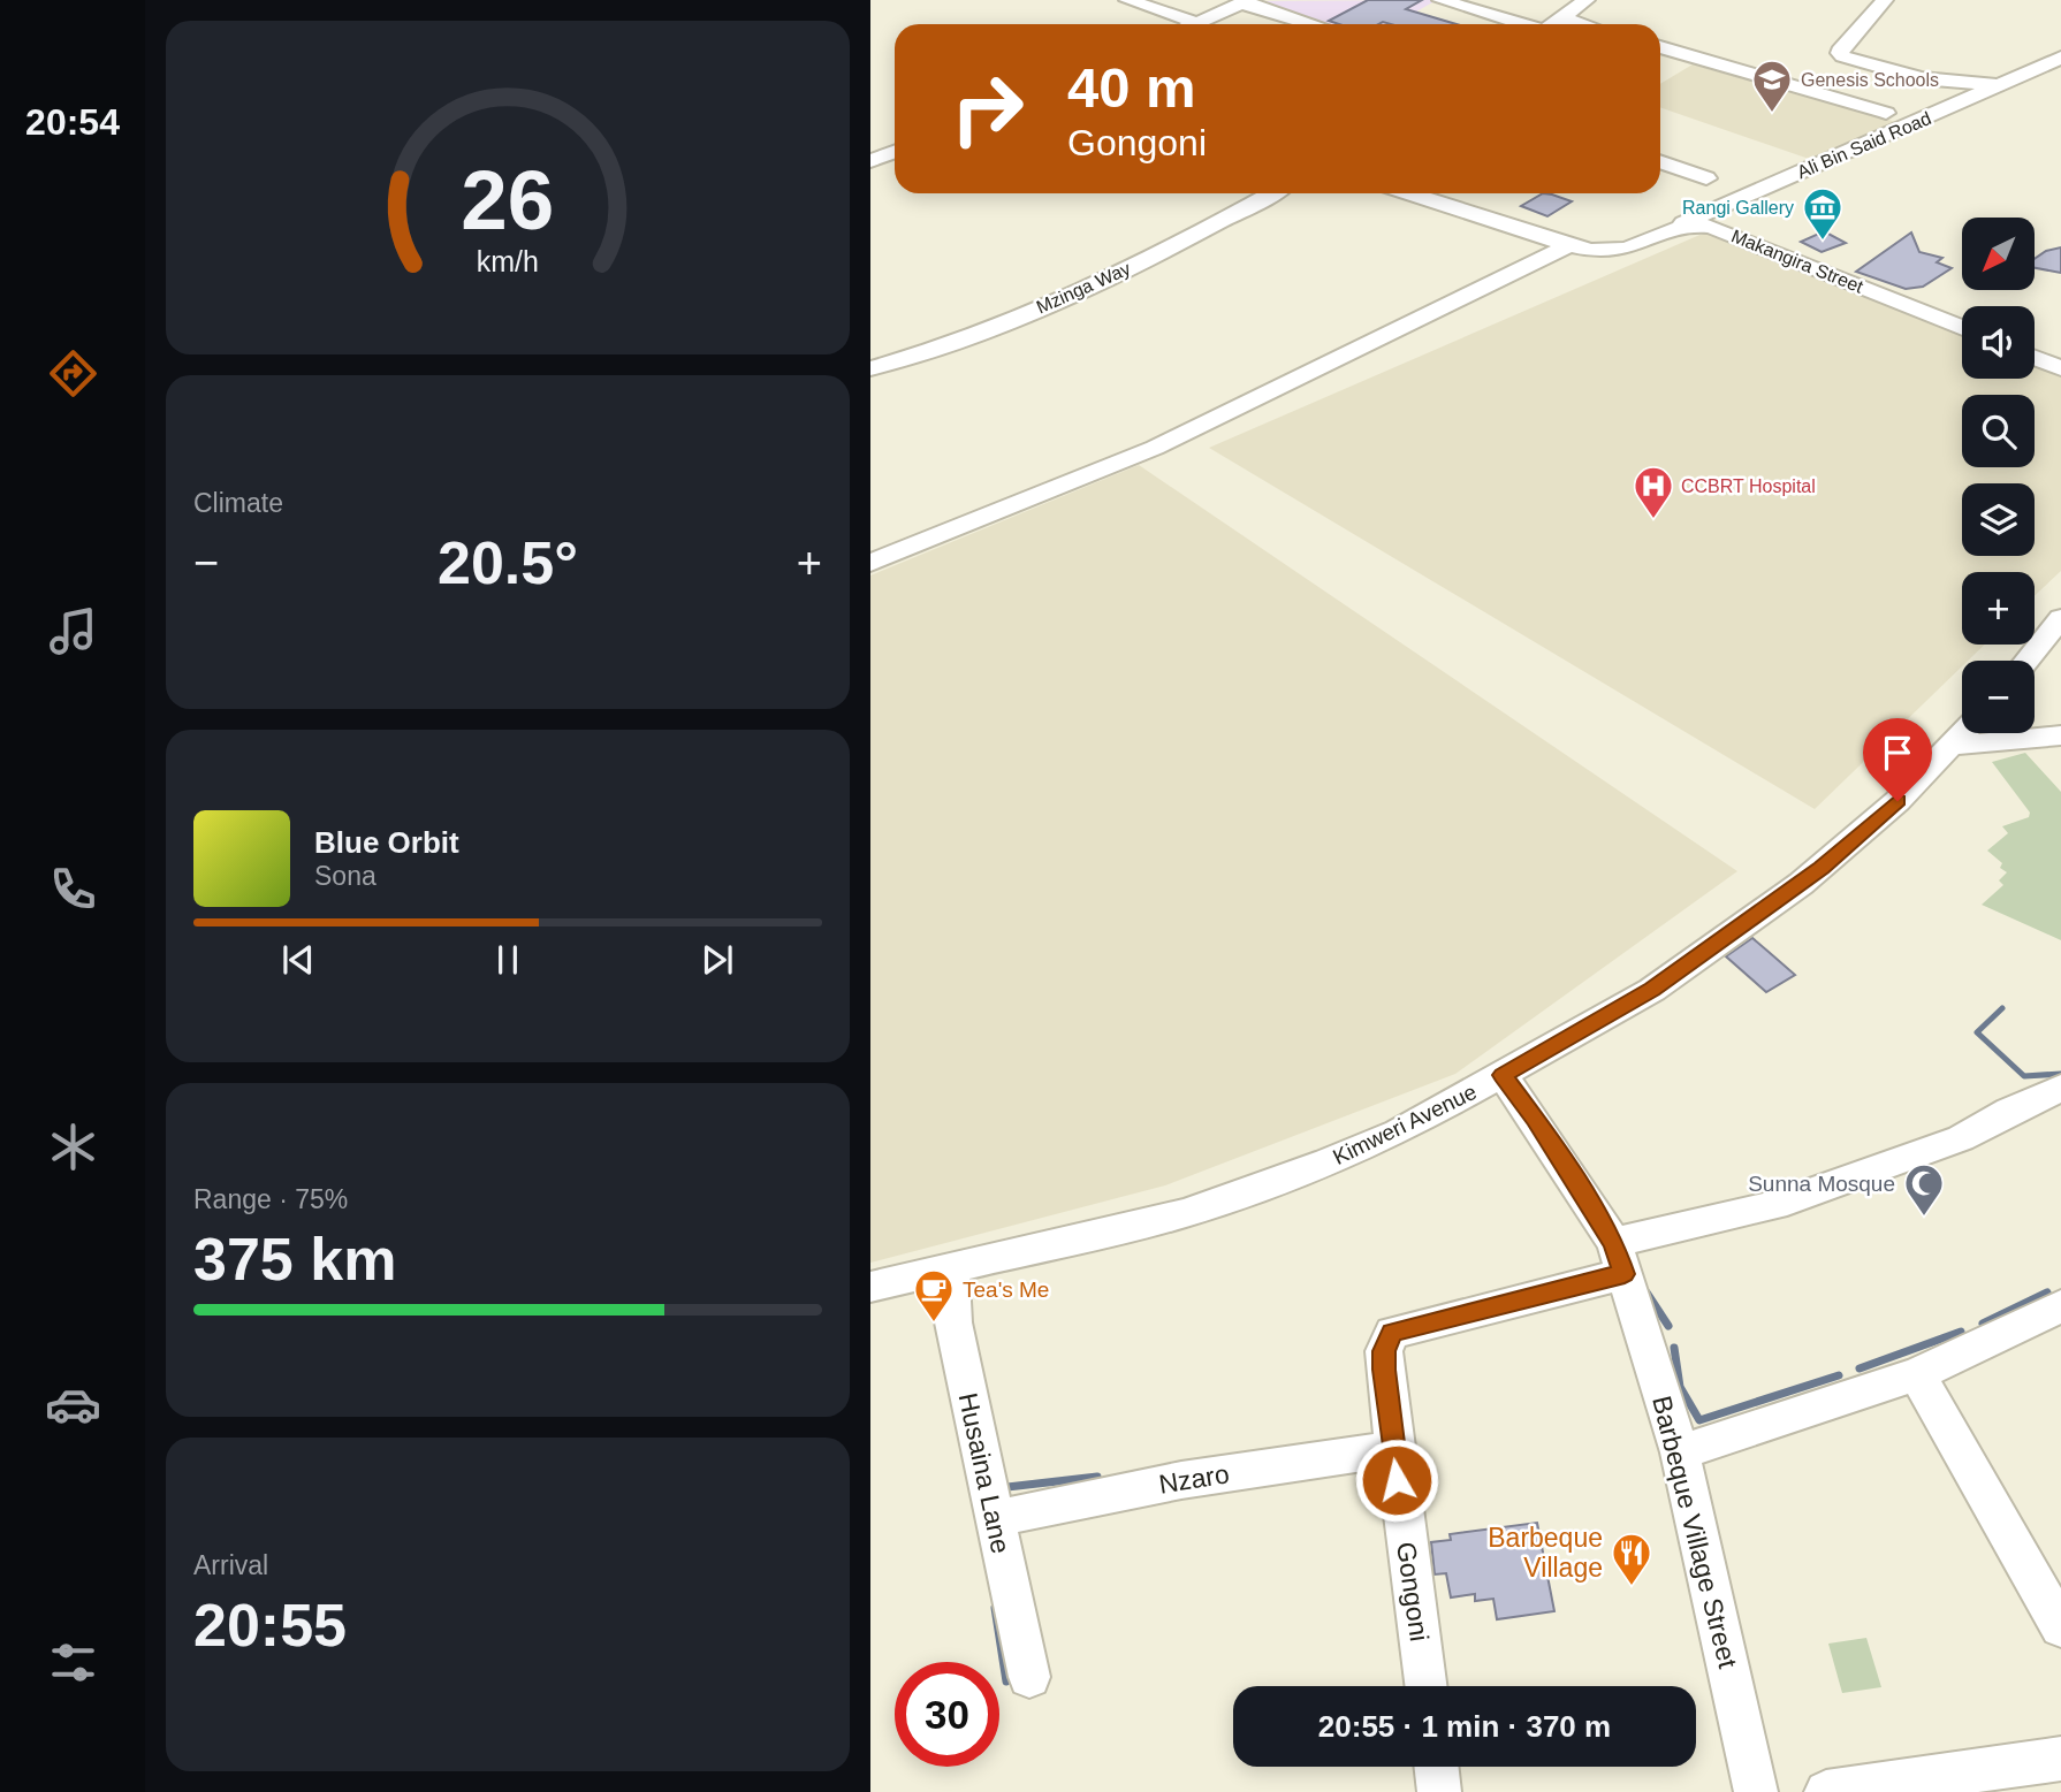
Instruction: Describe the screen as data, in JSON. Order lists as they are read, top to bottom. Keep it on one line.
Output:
{"streets":{"street":["Ali Bin Said Road","Makangira Street","Mzinga Way","Kimweri Avenue","Husaina Lane","Nzaro","Barbeque Village Street","Gongoni"]},"crossings":[["Ali Bin Said Road","Makangira Street"],["Kimweri Avenue","Husaina Lane"],["Husaina Lane","Nzaro"],["Nzaro","Gongoni"],["Barbeque Village Street","Gongoni"]],"places":{"school or university":["Genesis Schools"],"museum":["Rangi Gallery"],"hospital":["CCBRT Hospital"],"mosque":["Sunna Mosque"],"cafe":["Tea's Me"],"restaurant":["Barbeque Village"]},"north":"bottom left","page":{"tabs":"20:54","turn":["40 m","Gongoni"],"map_buttons":["+","−"],"tile":["Climate",["Range · 75%","375 km"],["Arrival","20:55"]],"heat":["−","20.5°","+"],"song":["Blue Orbit","Sona"],"limit":"30","trip":"20:55 · 1 min · 370 m","gauge":["26","km/h"]}}
